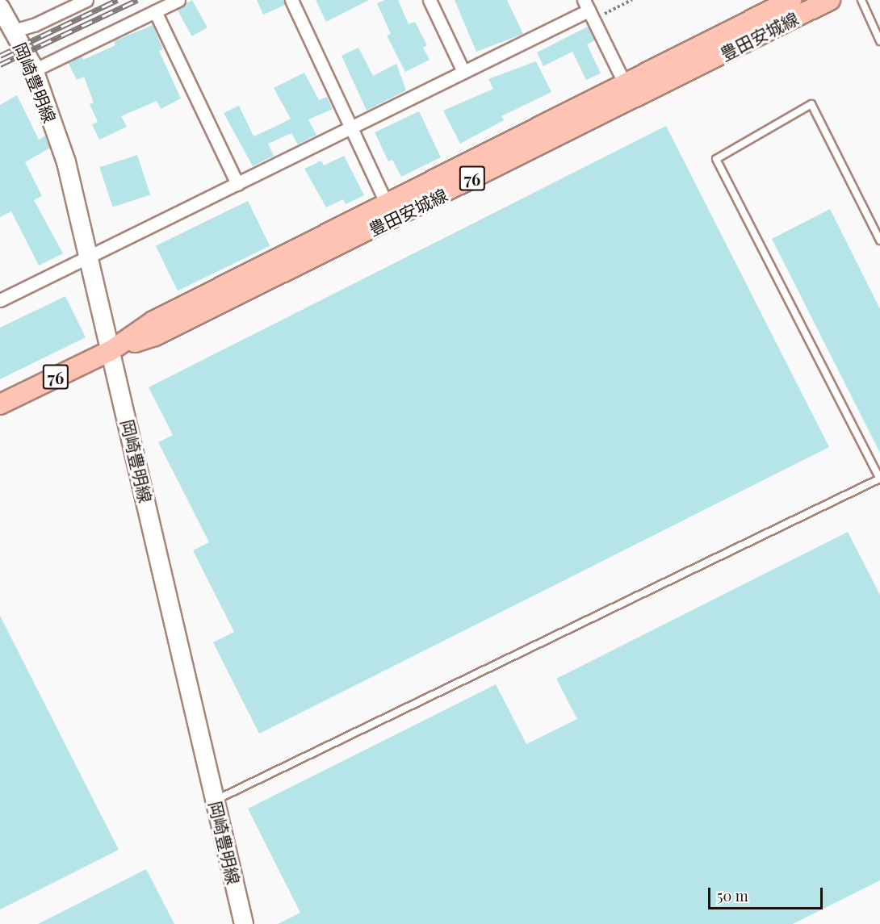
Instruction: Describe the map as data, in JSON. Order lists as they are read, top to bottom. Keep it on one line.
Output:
{"streets":{"main road":["豊田安城線","岡崎豊明線","76"]},"crossings":[["豊田安城線","岡崎豊明線"]],"scale_bar":"50 m"}
